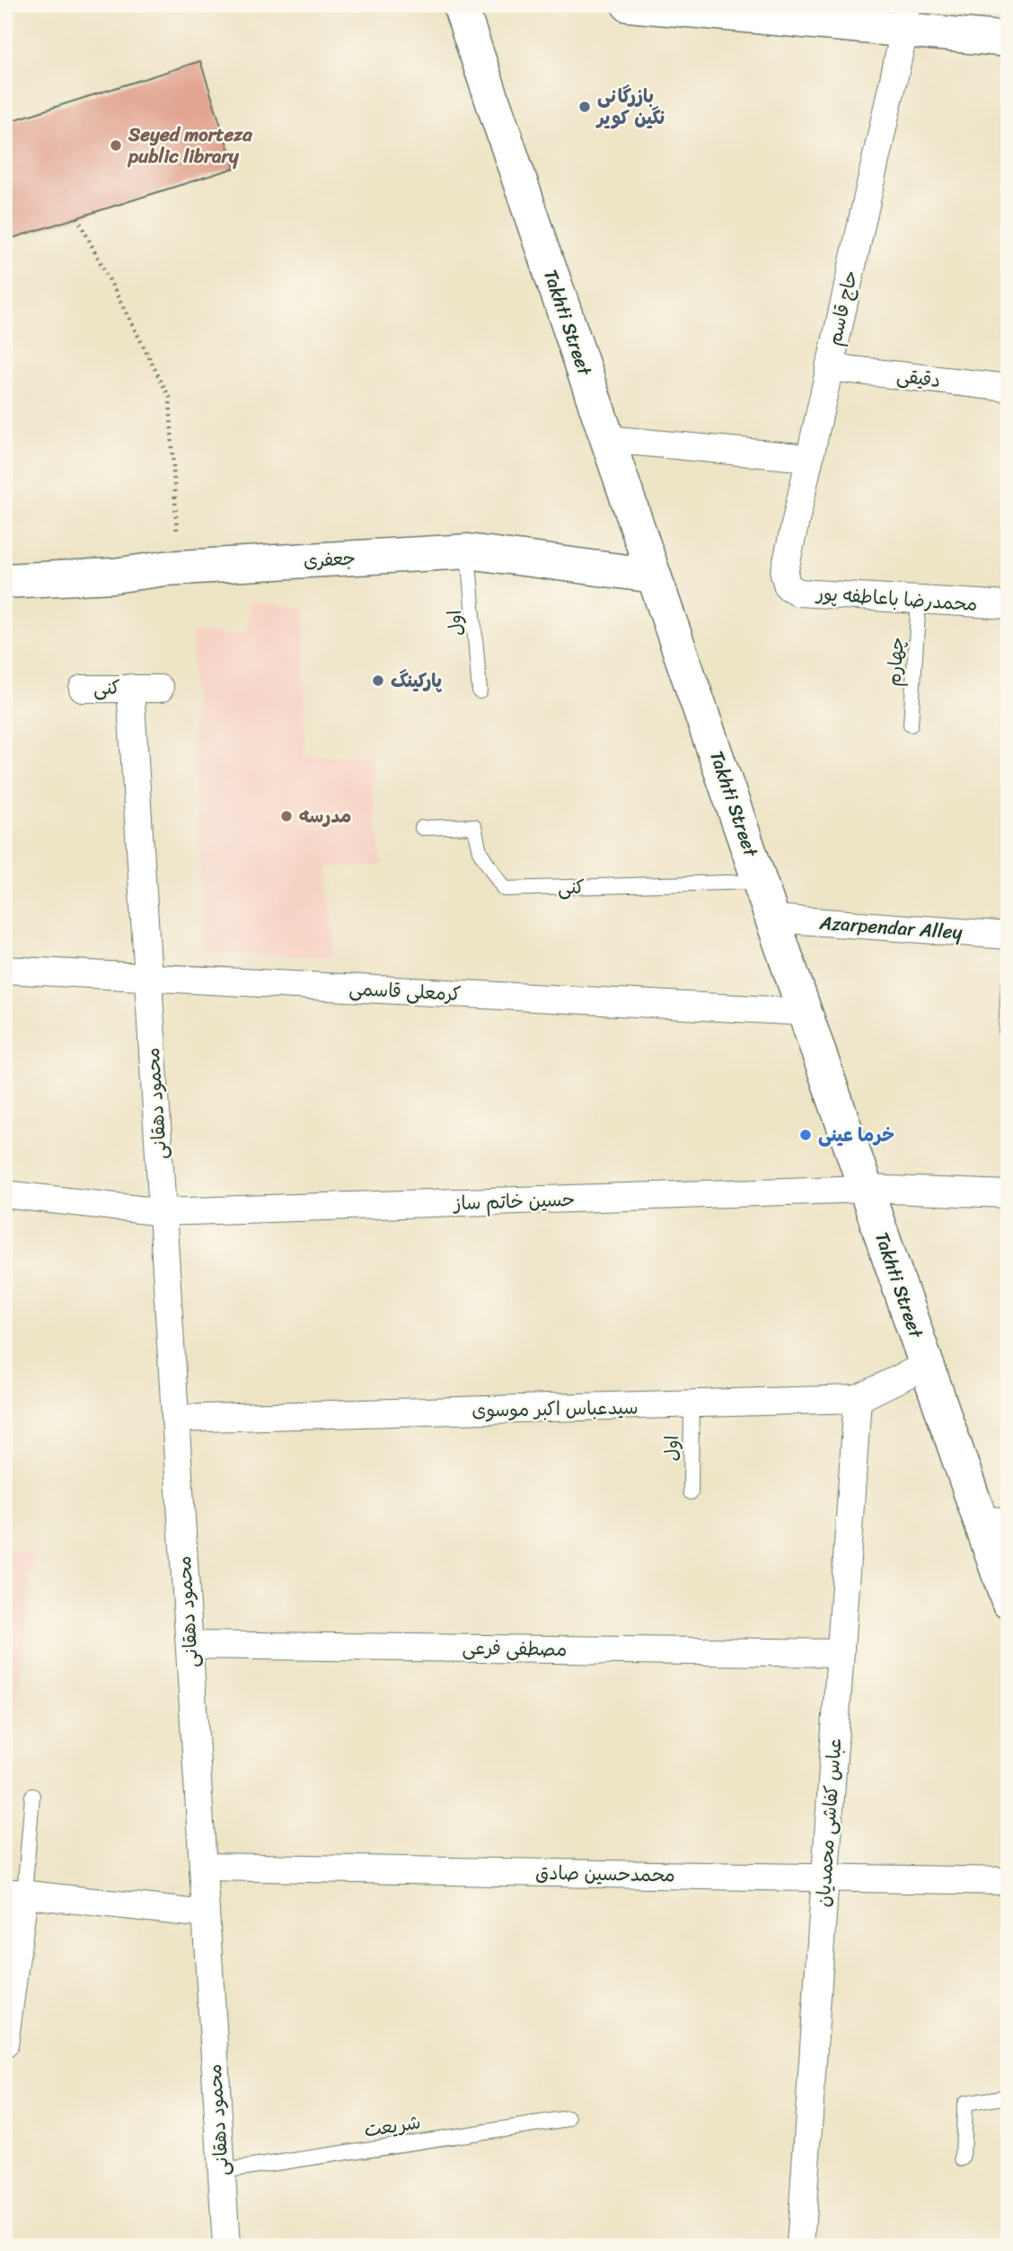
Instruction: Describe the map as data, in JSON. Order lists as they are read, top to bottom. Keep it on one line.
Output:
{"streets":{"main road":["Takhti Street","جعفری"],"street":["حاج قاسم","دقیقی","محمدرضا باعاطفه پور","کنی","Azarpendar Alley","کرمعلی قاسمی","محمود دهقانی","حسین خاتم ساز","سیدعباس اکبر موسوی","مصطفی فرعی","عباس کفاشی محمدیان","محمدحسین صادق"],"lane":["اول","چهارم","شریعت"]},"crossings":[["حاج قاسم","دقیقی"],["حاج قاسم","محمدرضا باعاطفه پور"],["Takhti Street","جعفری"],["Takhti Street","کنی"],["Takhti Street","Azarpendar Alley"],["Takhti Street","کرمعلی قاسمی"],["Takhti Street","حسین خاتم ساز"],["Takhti Street","سیدعباس اکبر موسوی"],["جعفری","اول"],["محمدرضا باعاطفه پور","چهارم"],["اول","سیدعباس اکبر موسوی"],["کنی","کرمعلی قاسمی"],["کنی","محمود دهقانی"],["کرمعلی قاسمی","محمود دهقانی"],["محمود دهقانی","حسین خاتم ساز"],["محمود دهقانی","سیدعباس اکبر موسوی"],["محمود دهقانی","مصطفی فرعی"],["محمود دهقانی","محمدحسین صادق"],["محمود دهقانی","شریعت"],["سیدعباس اکبر موسوی","عباس کفاشی محمدیان"],["مصطفی فرعی","عباس کفاشی محمدیان"],["عباس کفاشی محمدیان","محمدحسین صادق"]],"places":["بازرگانی نگین کویر","Seyed morteza public library","پارکینگ","مدرسه","خرما عینی"]}
